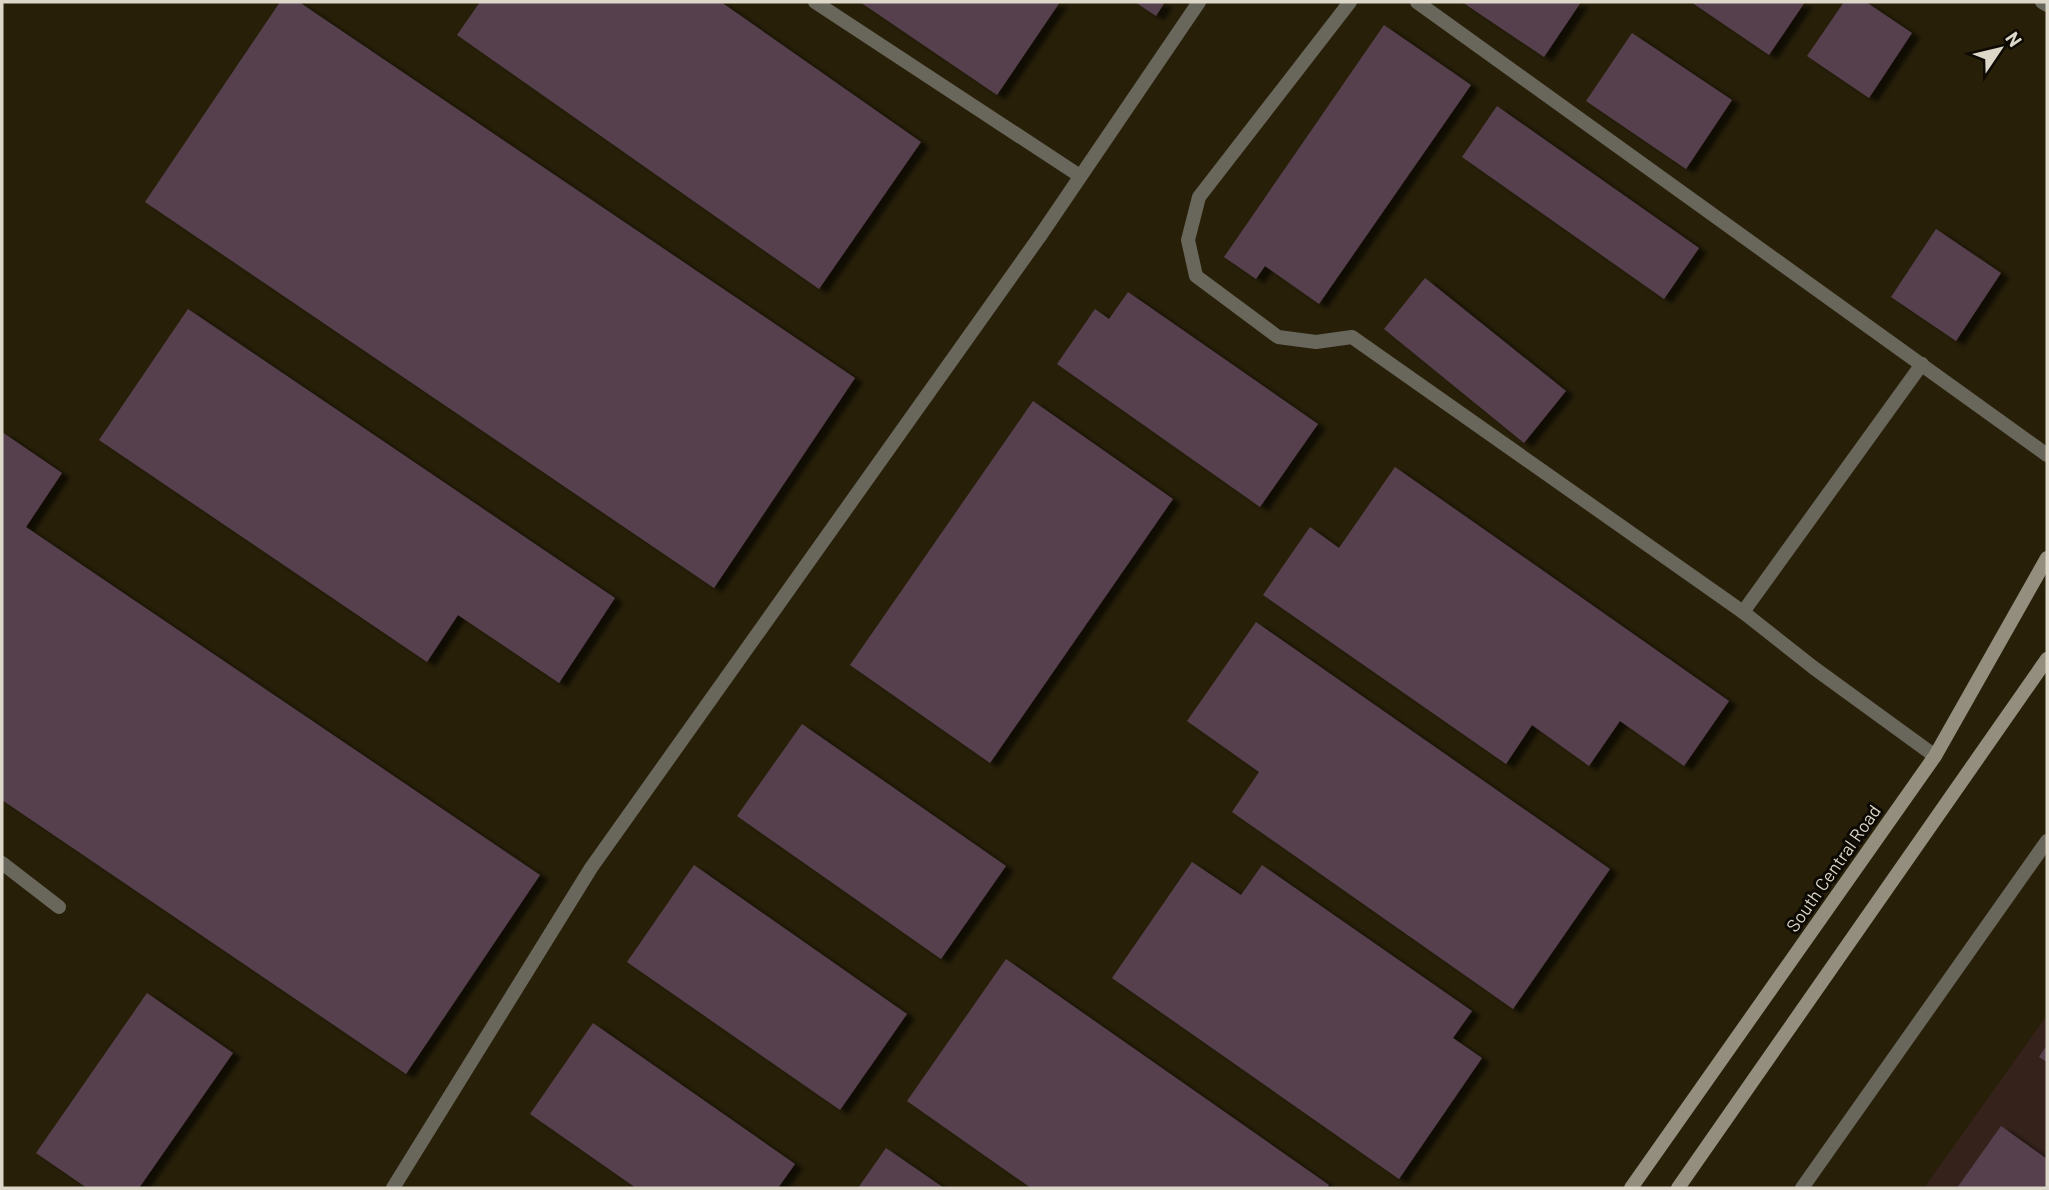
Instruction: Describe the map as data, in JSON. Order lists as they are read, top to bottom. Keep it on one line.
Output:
{"streets":{"main road":["South Central Road"]},"north":"top right"}
